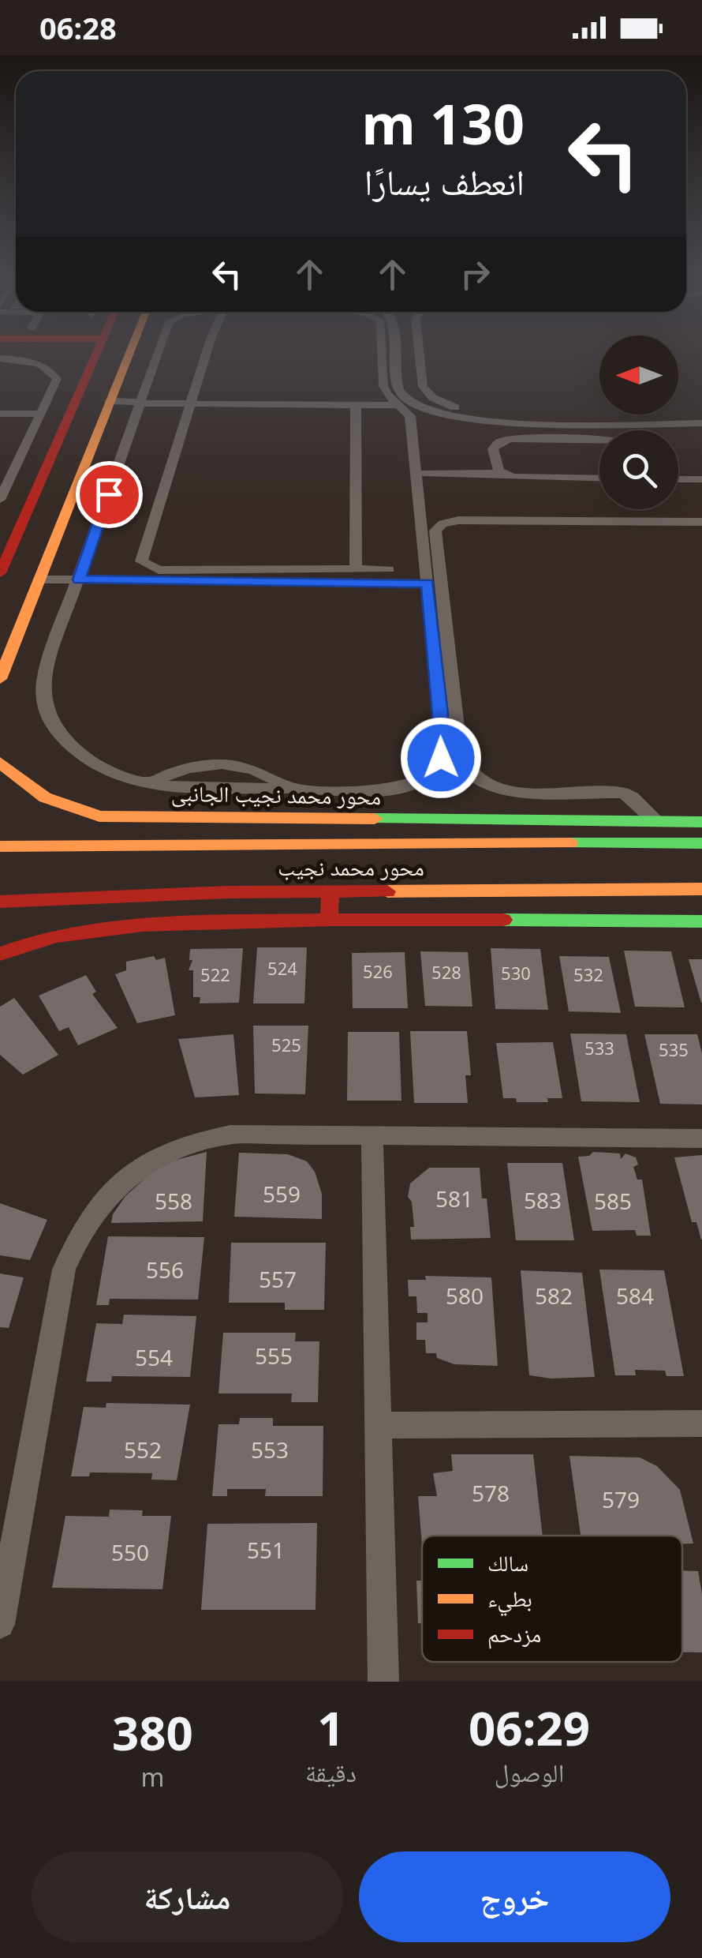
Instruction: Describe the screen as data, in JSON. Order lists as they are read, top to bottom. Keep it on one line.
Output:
{"streets":{"street":["محور محمد نجيب الجانبى","محور محمد نجيب"]},"house_numbers":["524","526","528","530","522","532","525","533","535","559","581","583","558","585","556","557","580","582","584","555","554","552","553","578","579","551","550"],"legend":["سالك","بطيء","مزدحم"],"north":"left","page":{"status":"06:28","turn":["130 m","انعطف يسارًا"],"eta":["06:29","الوصول","1","دقيقة","380","m"],"buttons":["خروج","مشاركة"]}}
